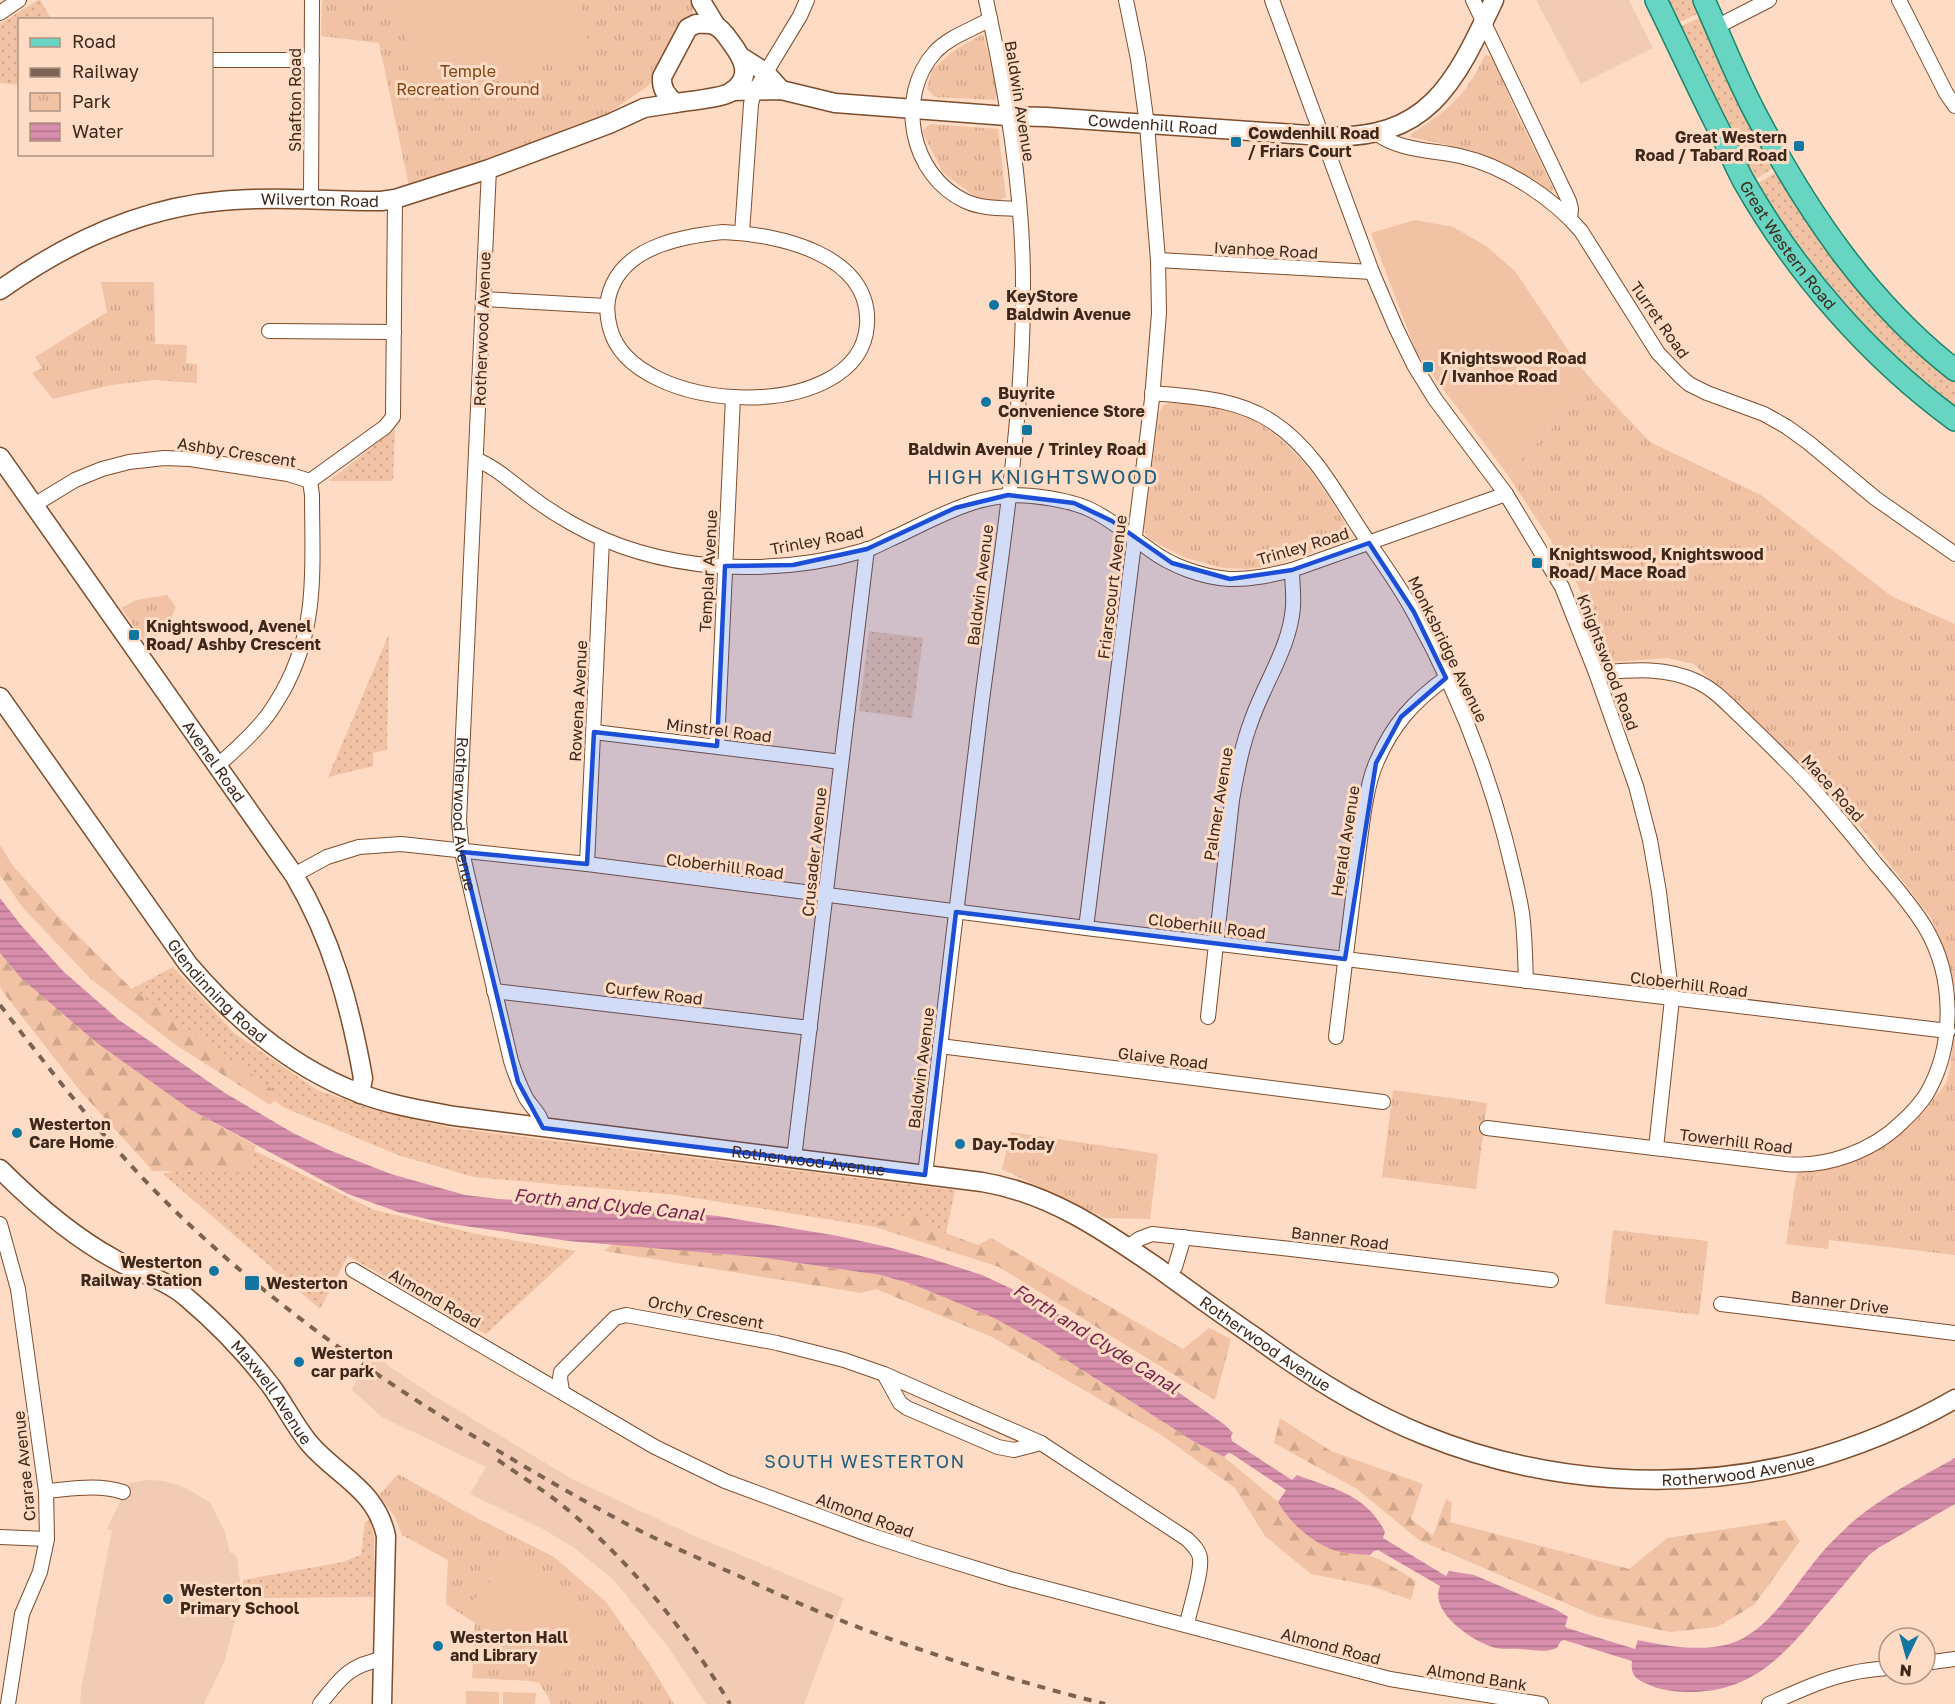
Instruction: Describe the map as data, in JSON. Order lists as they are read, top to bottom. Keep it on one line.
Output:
{"streets":{"main road":["Great Western Road"],"street":["Shafton Road","Baldwin Avenue","Cowdenhill Road","Wilverton Road","Ivanhoe Road","Turret Road","Rotherwood Avenue","Ashby Crescent","Trinley Road","Templar Avenue","Friarscourt Avenue","Monksbridge Avenue","Knightswood Road","Rowena Avenue","Minstrel Road","Avenel Road","Mace Road","Palmer Avenue","Herald Avenue","Crusader Avenue","Cloberhill Road","Glendinning Road","Curfew Road","Glaive Road","Towerhill Road","Banner Road","Almond Road","Banner Drive","Orchy Crescent","Maxwell Avenue","Crarae Avenue","Almond Bank"]},"crossings":[["Shafton Road","Wilverton Road"],["Baldwin Avenue","Cowdenhill Road"],["Baldwin Avenue","Rotherwood Avenue"],["Baldwin Avenue","Trinley Road"],["Baldwin Avenue","Cloberhill Road"],["Baldwin Avenue","Glaive Road"],["Cowdenhill Road","Wilverton Road"],["Cowdenhill Road","Turret Road"],["Cowdenhill Road","Friarscourt Avenue"],["Cowdenhill Road","Knightswood Road"],["Wilverton Road","Rotherwood Avenue"],["Ivanhoe Road","Friarscourt Avenue"],["Ivanhoe Road","Knightswood Road"],["Rotherwood Avenue","Trinley Road"],["Rotherwood Avenue","Crusader Avenue"],["Rotherwood Avenue","Cloberhill Road"],["Rotherwood Avenue","Glendinning Road"],["Rotherwood Avenue","Curfew Road"],["Rotherwood Avenue","Banner Road"],["Ashby Crescent","Avenel Road"],["Trinley Road","Templar Avenue"],["Trinley Road","Friarscourt Avenue"],["Trinley Road","Monksbridge Avenue"],["Trinley Road","Knightswood Road"],["Trinley Road","Rowena Avenue"],["Trinley Road","Palmer Avenue"],["Trinley Road","Crusader Avenue"],["Templar Avenue","Minstrel Road"],["Friarscourt Avenue","Monksbridge Avenue"],["Friarscourt Avenue","Cloberhill Road"],["Monksbridge Avenue","Herald Avenue"],["Monksbridge Avenue","Cloberhill Road"],["Knightswood Road","Mace Road"],["Knightswood Road","Cloberhill Road"],["Knightswood Road","Towerhill Road"],["Rowena Avenue","Minstrel Road"],["Rowena Avenue","Cloberhill Road"],["Minstrel Road","Crusader Avenue"],["Avenel Road","Cloberhill Road"],["Avenel Road","Glendinning Road"],["Mace Road","Cloberhill Road"],["Mace Road","Towerhill Road"],["Palmer Avenue","Cloberhill Road"],["Herald Avenue","Cloberhill Road"],["Crusader Avenue","Cloberhill Road"],["Crusader Avenue","Curfew Road"],["Cloberhill Road","Towerhill Road"],["Almond Road","Orchy Crescent"],["Almond Road","Almond Bank"]],"districts":["HIGH KNIGHTSWOOD","SOUTH WESTERTON"],"water":["Forth and Clyde Canal"],"parks":["Temple Recreation Ground"],"places":{"transit":["Cowdenhill Road / Friars Court","Great Western Road / Tabard Road","Knightswood Road / Ivanhoe Road","Baldwin Avenue / Trinley Road","Knightswood, Knightswood Road/ Mace Road","Knightswood, Avenel Road/ Ashby Crescent","Westerton"],"other":["KeyStore Baldwin Avenue","Buyrite Convenience Store","Westerton Care Home","Day-Today","Westerton Railway Station","Westerton car park","Westerton Primary School","Westerton Hall and Library"]},"legend":["Road","Railway","Park","Water"],"north":"bottom"}
